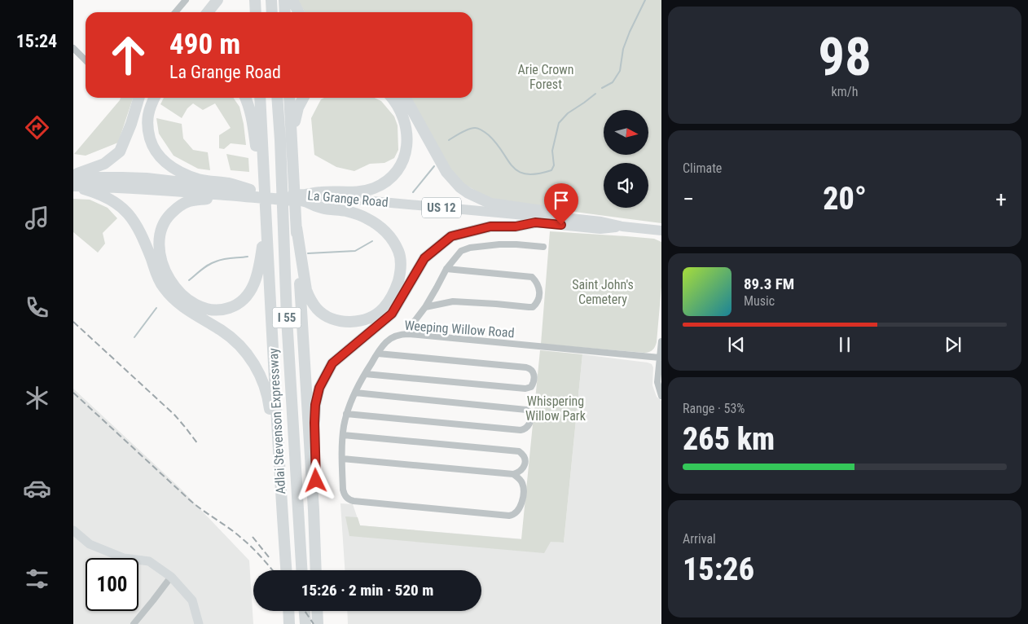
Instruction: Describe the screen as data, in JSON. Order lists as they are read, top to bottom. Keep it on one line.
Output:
{"streets":{"highway":["La Grange Road","I 55","Adlai Stevenson Expressway"],"main road":["US 12"],"street":["Weeping Willow Road"]},"parks":["Arie Crown Forest","Saint John's Cemetery","Whispering Willow Park"],"north":"right","page":{"tabs":"15:24","tile":[["98","km/h"],"Climate",["Range · 53%","265 km"],["Arrival","15:26"]],"turn":["490 m","La Grange Road"],"heat":["−","20°","+"],"song":["89.3 FM","Music"],"limit":"100","trip":"15:26 · 2 min · 520 m"}}
